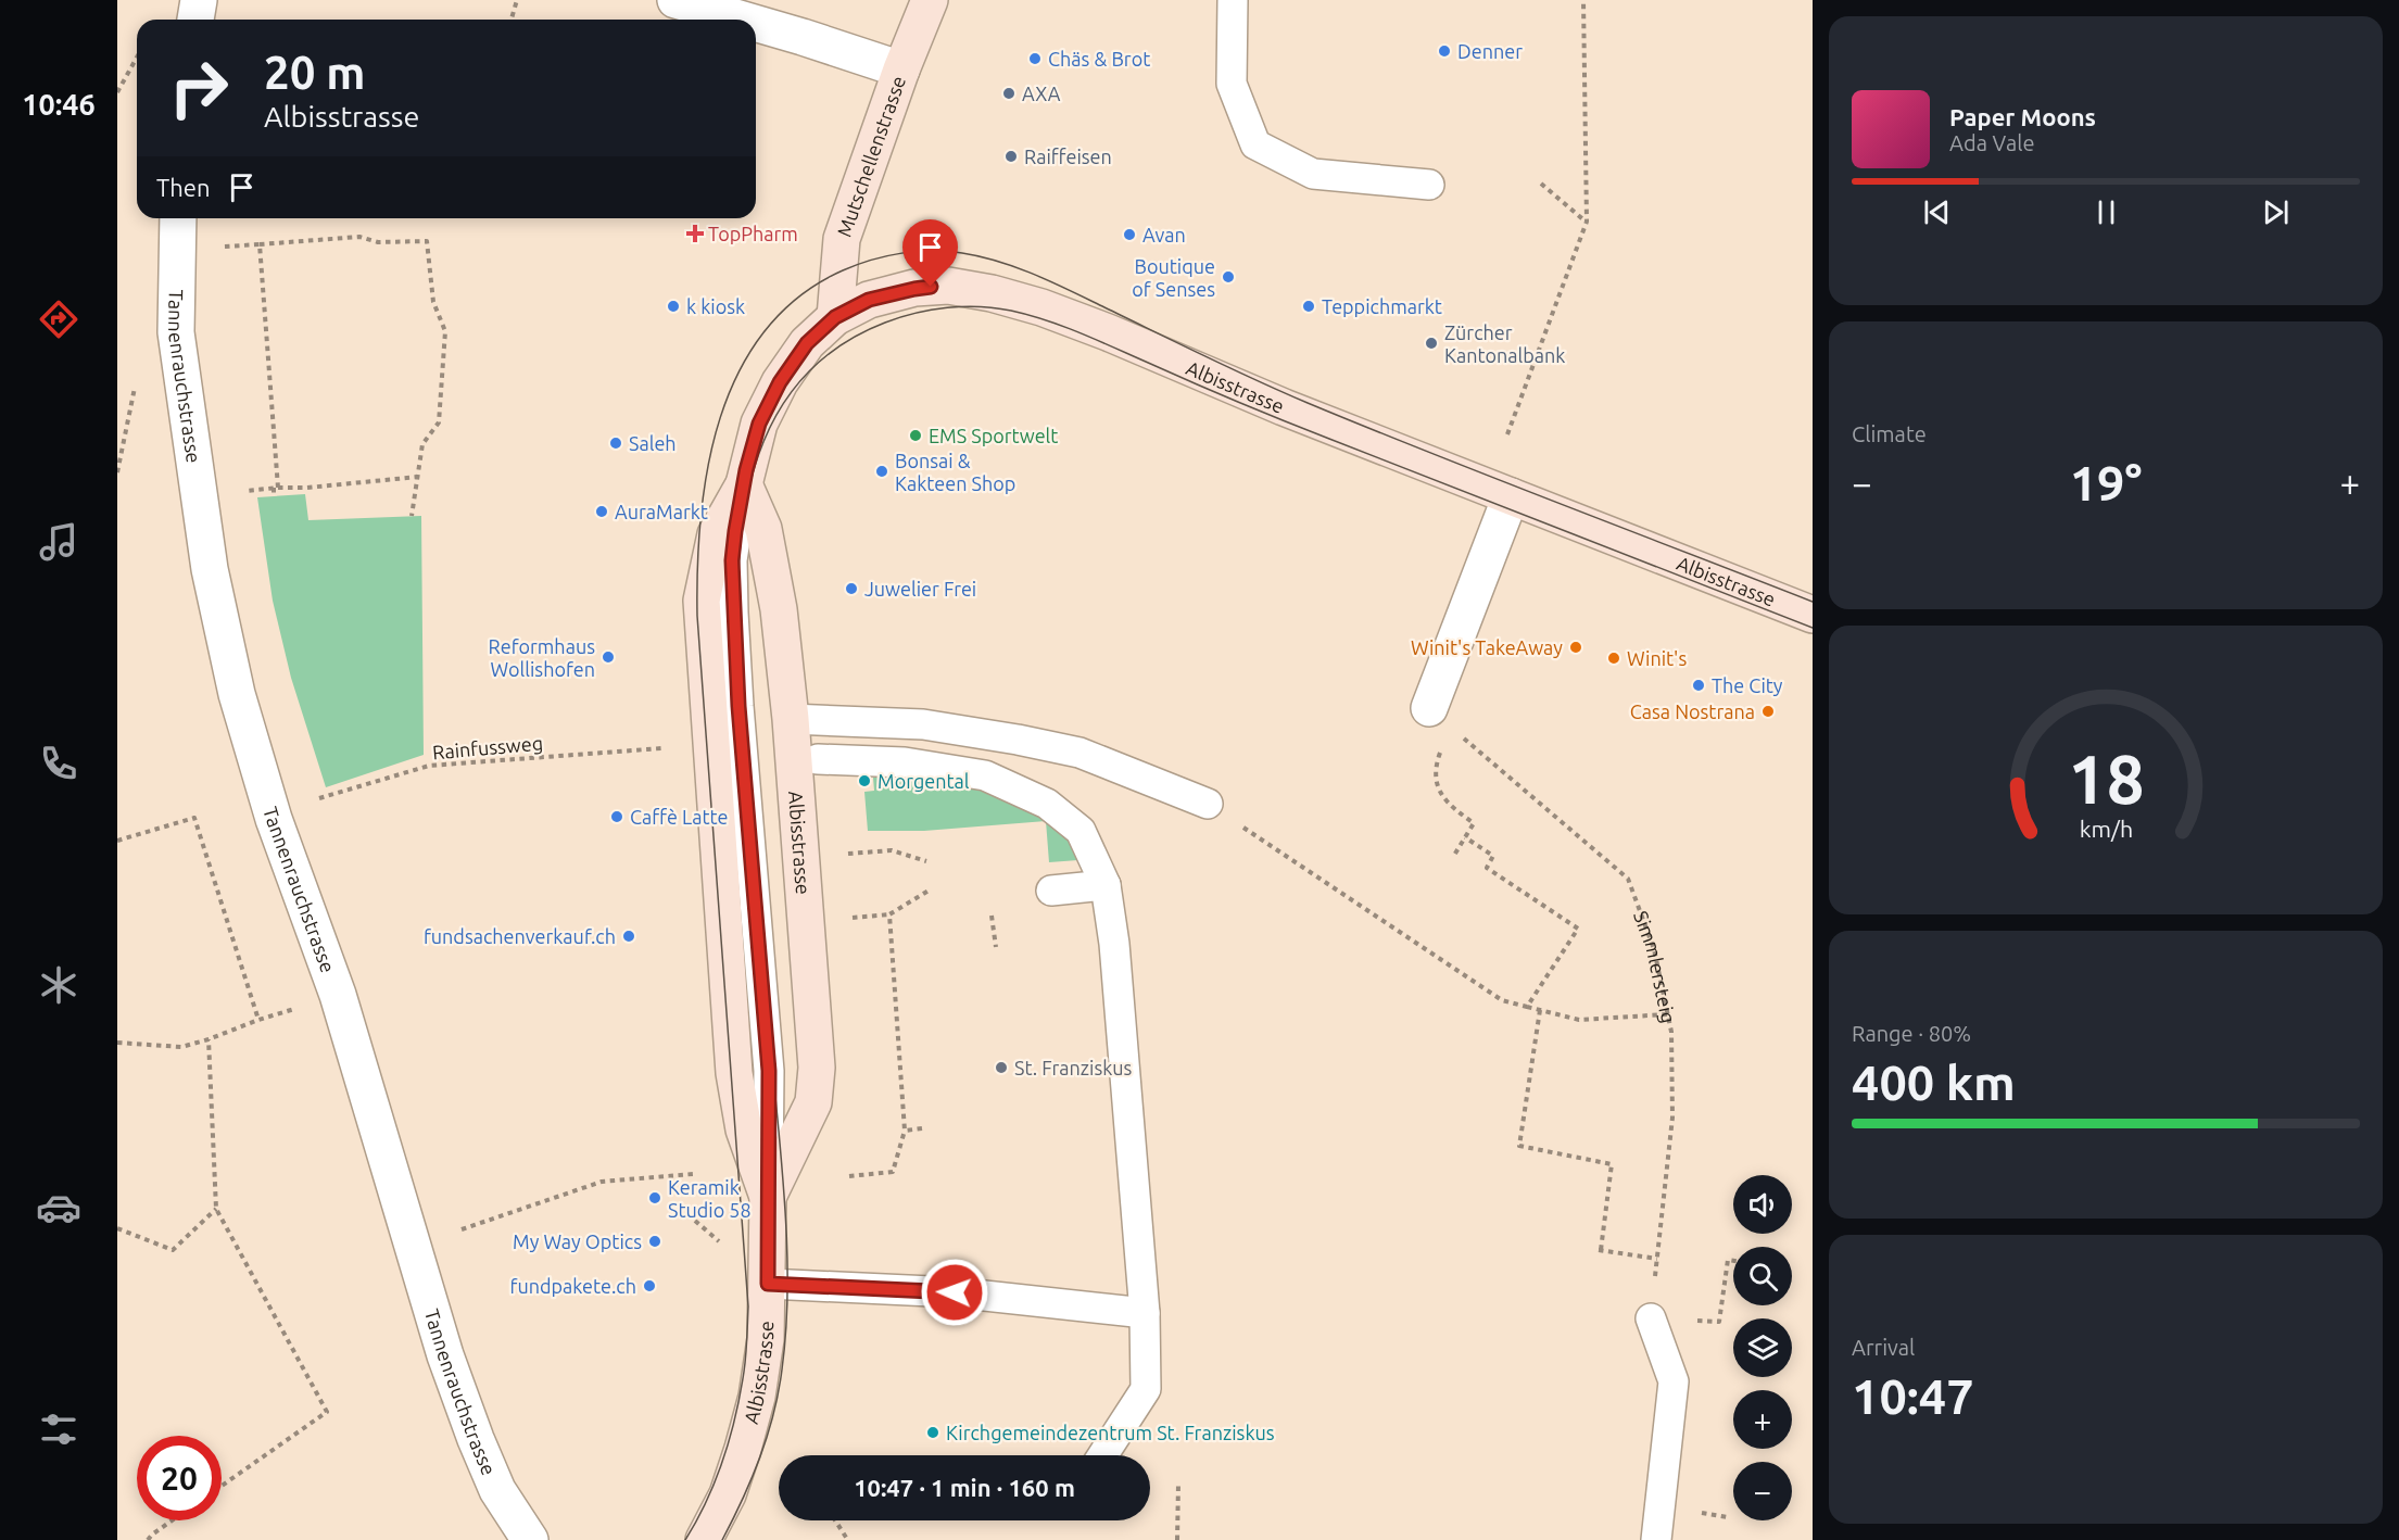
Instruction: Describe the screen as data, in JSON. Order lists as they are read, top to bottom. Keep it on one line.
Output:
{"streets":{"main road":["Mutschellenstrasse","Albisstrasse"],"street":["Tannenrauchstrasse"],"path":["Rainfussweg","Simmlersteig"]},"crossings":[["Mutschellenstrasse","Albisstrasse"]],"places":{"other":["Denner","Chäs & Brot","AXA","Raiffeisen","Avan","Boutique of Senses","k kiosk","Teppichmarkt","Zürcher Kantonalbank","EMS Sportwelt","Saleh","Bonsai & Kakteen Shop","AuraMarkt","Juwelier Frei","Winit's TakeAway","Reformhaus Wollishofen","Winit's","The City","Casa Nostrana","Morgental","Caffè Latte","fundsachenverkauf.ch","St. Franziskus","Keramik Studio 58","My Way Optics","fundpakete.ch","Kirchgemeindezentrum St. Franziskus"],"health":["TopPharm"]},"page":{"tabs":"10:46","turn":["20 m","Albisstrasse"],"song":["Paper Moons","Ada Vale"],"then":"Then","tile":["Climate",["Range · 80%","400 km"],["Arrival","10:47"]],"heat":["−","19°","+"],"map_buttons":["+","−"],"limit":"20","trip":"10:47 · 1 min · 160 m","gauge":["18","km/h"]}}
